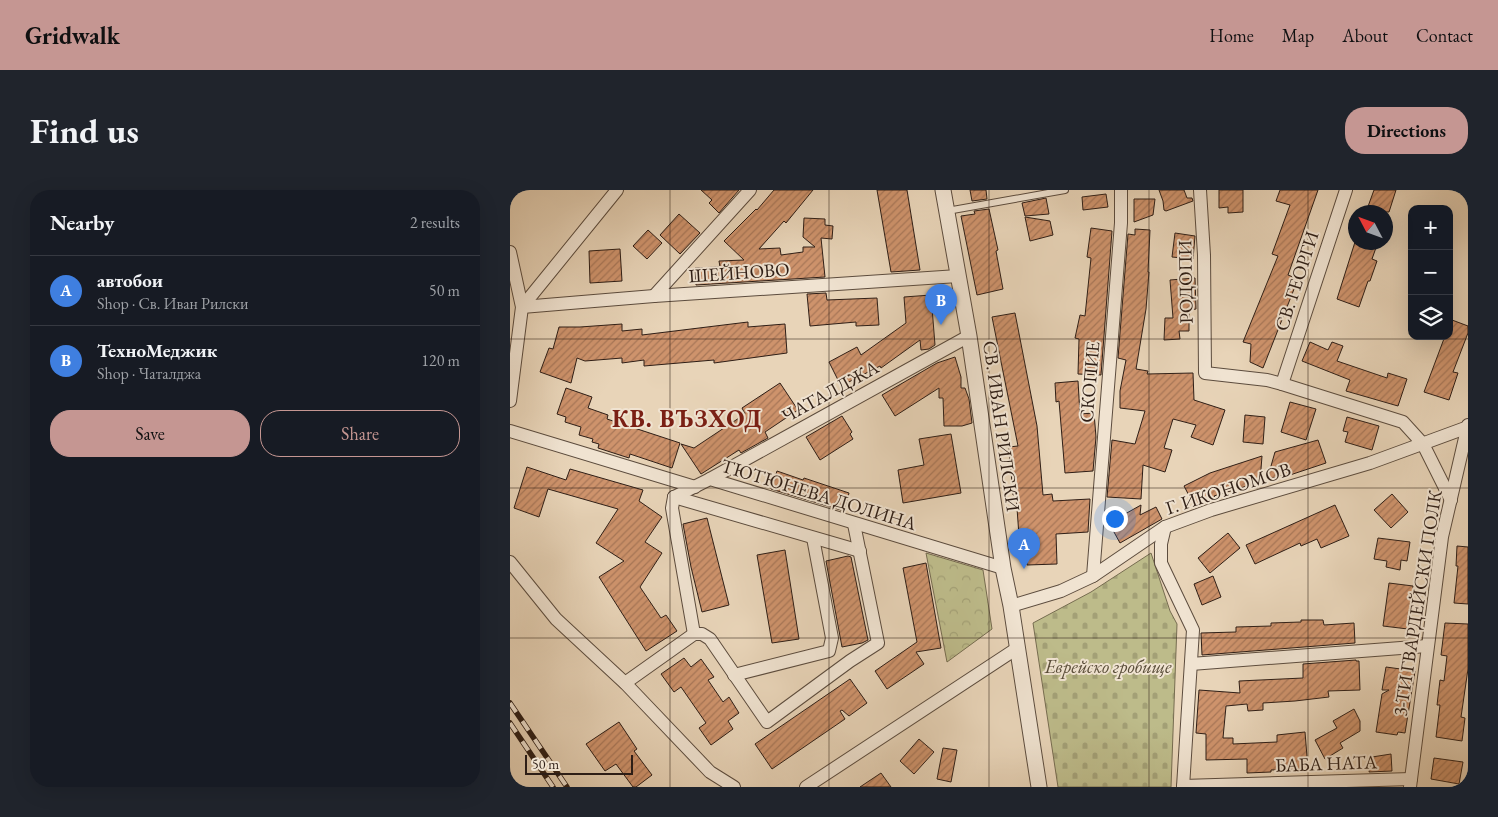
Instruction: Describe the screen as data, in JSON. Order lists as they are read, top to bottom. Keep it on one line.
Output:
{"streets":{"street":["ШЕЙНОВО","СВ. ГЕОРГИ","РОДОПИ","СКОПИЕ","ЧАТАЛДЖА","СВ. ИВАН РИЛСКИ","Г. ИКОНОМОВ","ТЮТЮНЕВА ДОЛИНА","3-ТИ ГВАРДЕЙСКИ ПОЛК","БАБА НАТА"]},"crossings":[["ШЕЙНОВО","СВ. ИВАН РИЛСКИ"],["СВ. ГЕОРГИ","РОДОПИ"],["СКОПИЕ","Г. ИКОНОМОВ"],["ЧАТАЛДЖА","СВ. ИВАН РИЛСКИ"],["ЧАТАЛДЖА","ТЮТЮНЕВА ДОЛИНА"],["СВ. ИВАН РИЛСКИ","Г. ИКОНОМОВ"],["СВ. ИВАН РИЛСКИ","ТЮТЮНЕВА ДОЛИНА"],["Г. ИКОНОМОВ","3-ТИ ГВАРДЕЙСКИ ПОЛК"],["3-ТИ ГВАРДЕЙСКИ ПОЛК","БАБА НАТА"]],"districts":["КВ. ВЪЗХОД"],"parks":["Еврейско гробище"],"scale_bar":"50 m","north":"top left","page":{"header":"Gridwalk","nav":["Home","Map","About","Contact"],"buttons":["Directions",["Save","Share"]],"title":"Find us","heading":["Nearby","2 results"],"map_buttons":["+","−"],"list":[{"mark":"A","name":"автобои","note":"Shop · Св. Иван Рилски","value":"50 m"},{"mark":"B","name":"ТехноМеджик","note":"Shop · Чаталджа","value":"120 m"}],"pins":["B","A"],"scale":"50 m"}}
